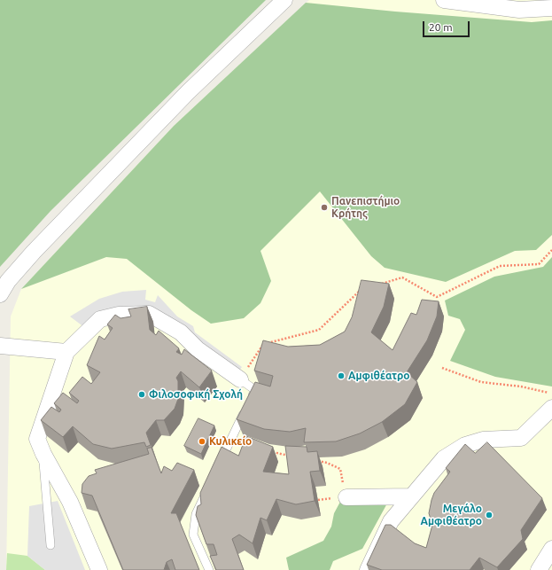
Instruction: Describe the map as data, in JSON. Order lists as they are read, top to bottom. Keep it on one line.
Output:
{"places":["Πανεπιστήμιο Κρήτης","Αμφιθέατρο","Φιλοσοφική Σχολή","Κυλικείο","Μεγάλο Αμφιθέατρο"],"scale_bar":"20 m"}
